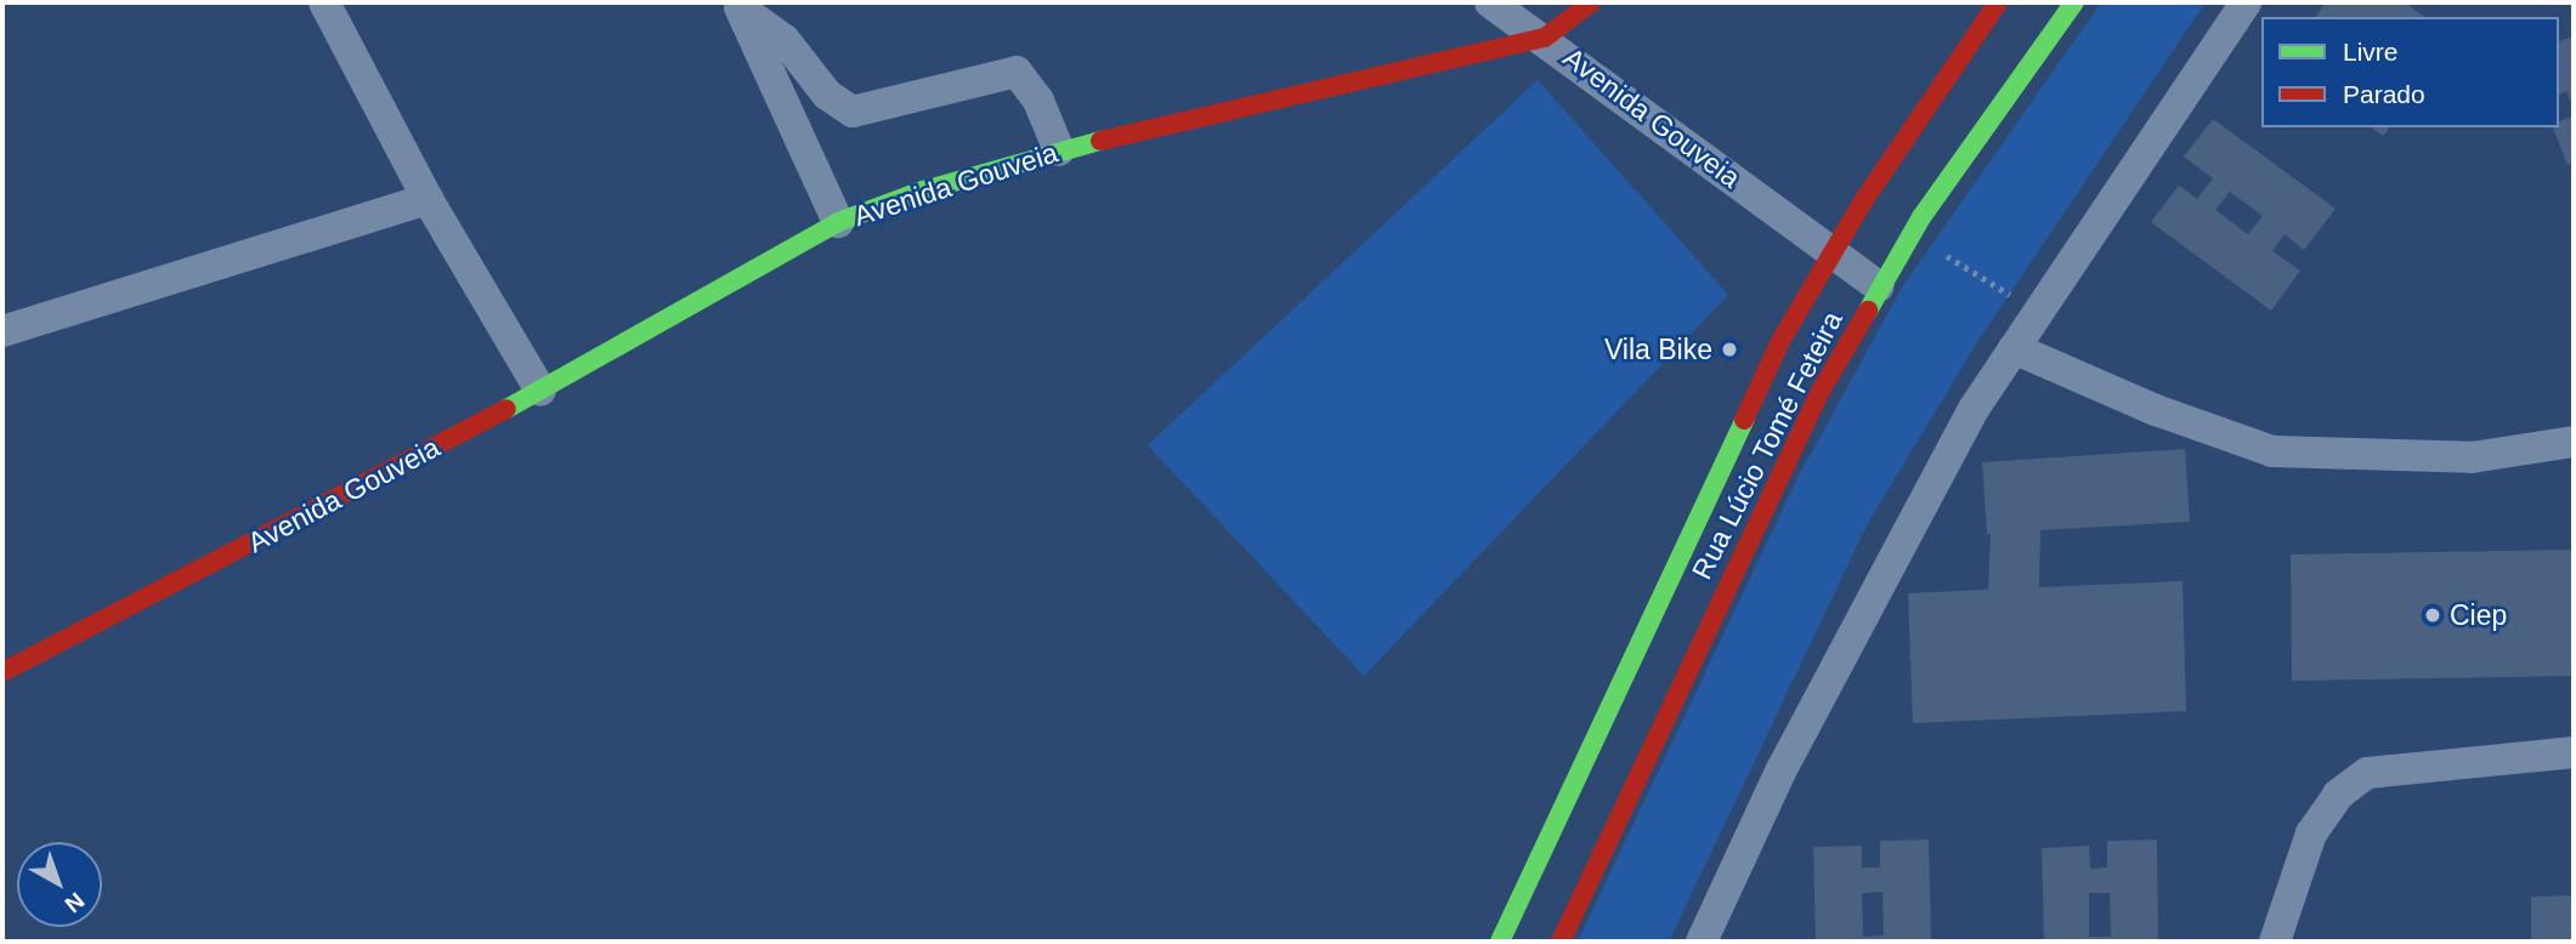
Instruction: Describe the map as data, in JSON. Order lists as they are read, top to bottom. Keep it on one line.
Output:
{"streets":{"main road":["Avenida Gouveia","Rua Lúcio Tomé Feteira"]},"crossings":[["Avenida Gouveia","Rua Lúcio Tomé Feteira"]],"places":["Vila Bike","Ciep"],"legend":["Livre","Parado"],"north":"bottom right"}
